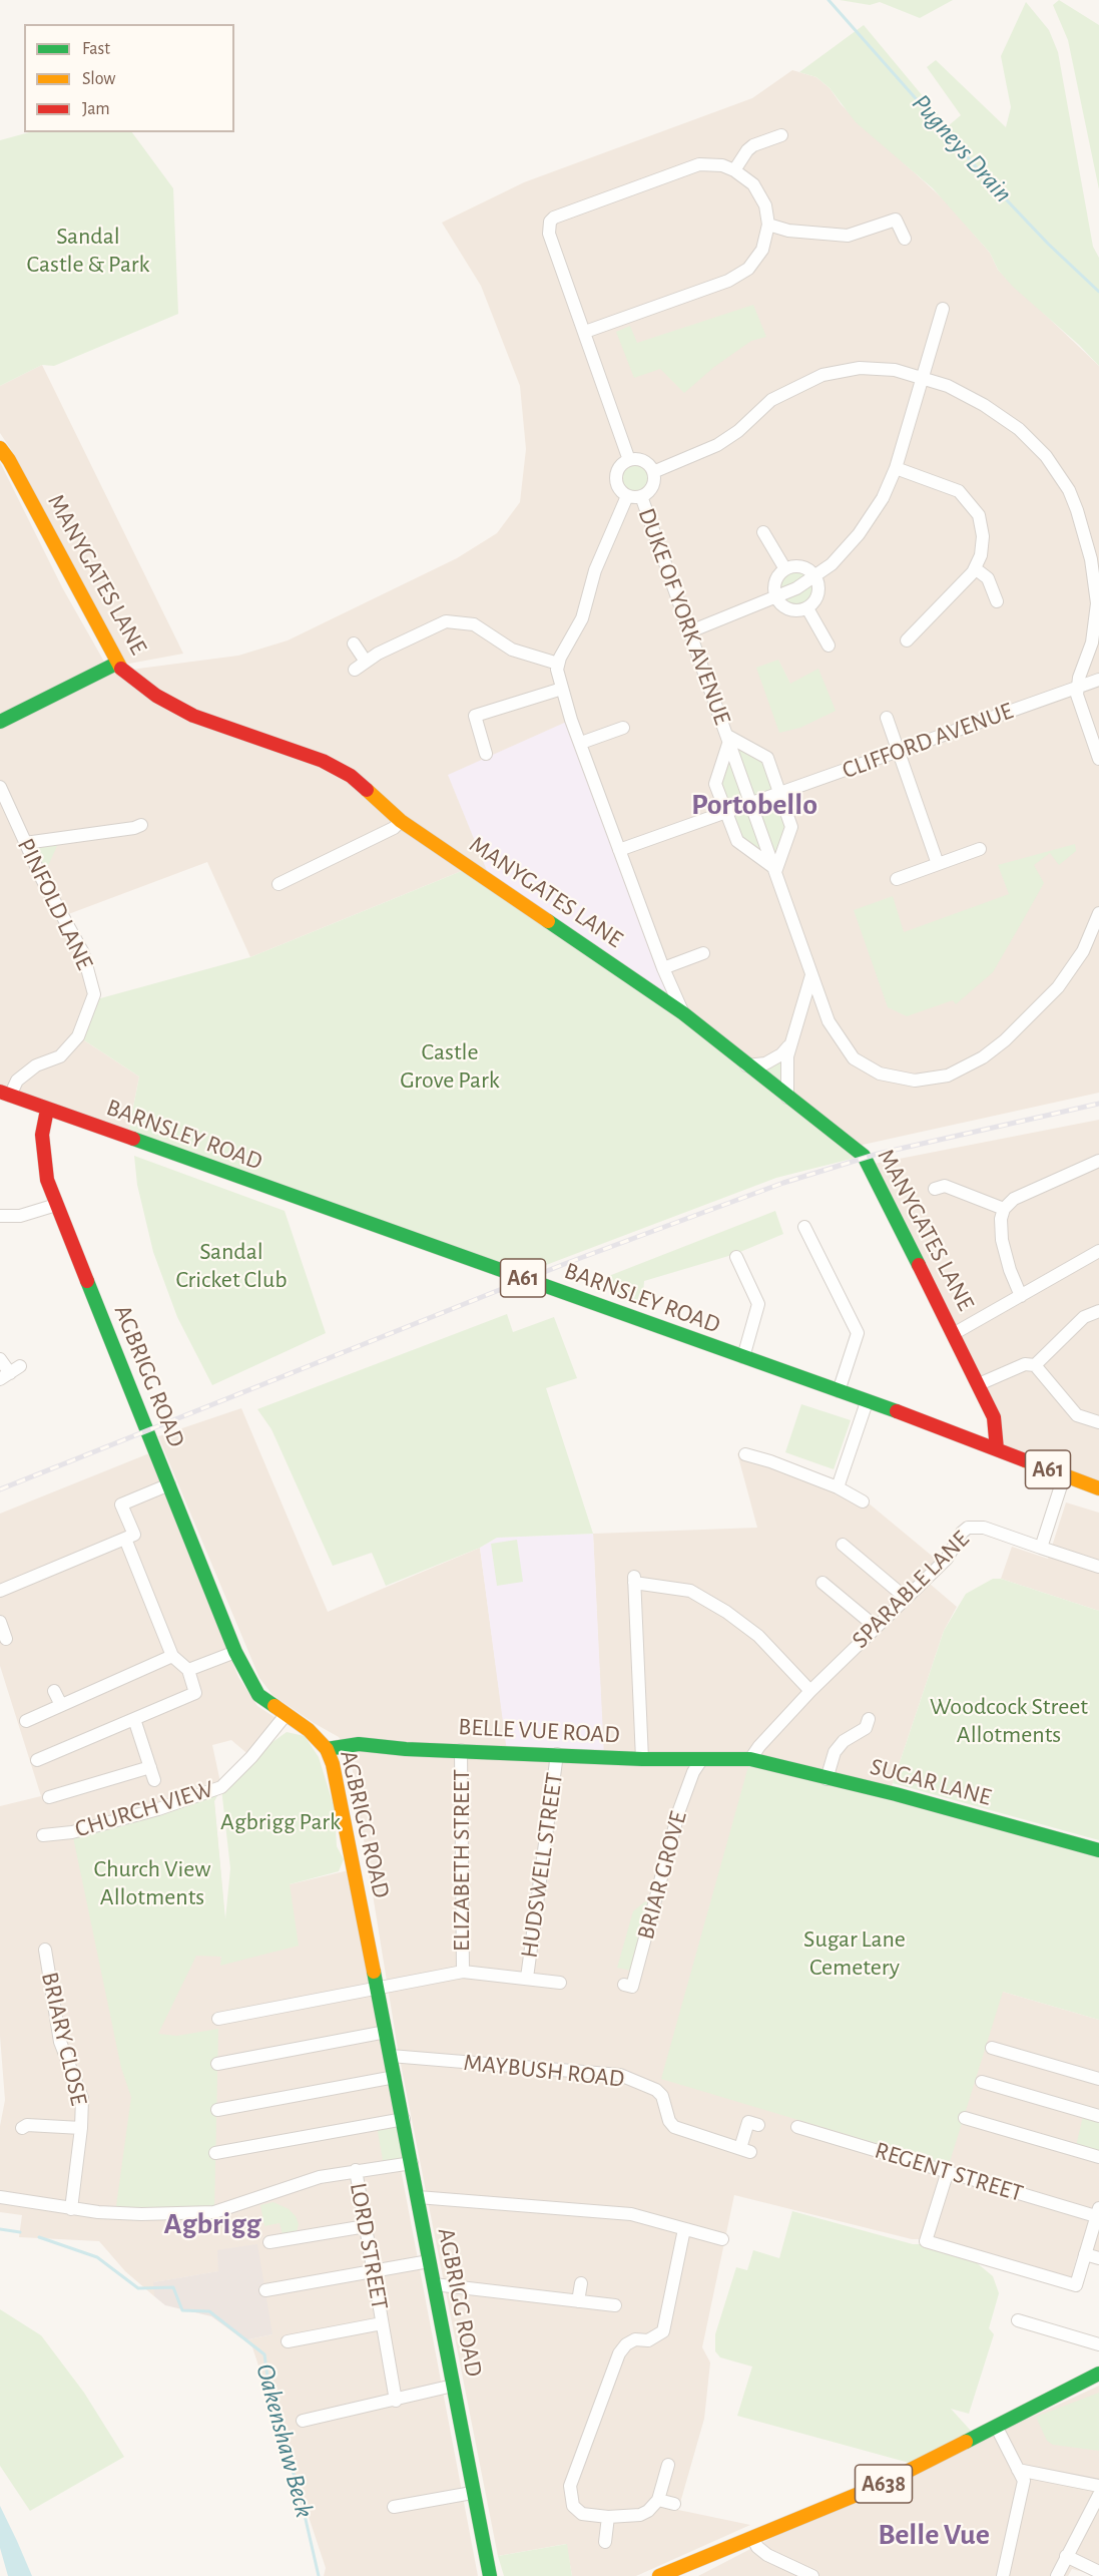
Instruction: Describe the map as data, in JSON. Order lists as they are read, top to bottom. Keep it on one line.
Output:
{"streets":{"main road":["MANYGATES LANE","BARNSLEY ROAD","A61","AGBRIGG ROAD","BELLE VUE ROAD","SUGAR LANE","A638"],"street":["DUKE OF YORK AVENUE","CLIFFORD AVENUE","PINFOLD LANE","SPARABLE LANE","CHURCH VIEW","ELIZABETH STREET","HUDSWELL STREET","BRIAR GROVE","BRIARY CLOSE","MAYBUSH ROAD","REGENT STREET","LORD STREET"]},"crossings":[["MANYGATES LANE","BARNSLEY ROAD"],["DUKE OF YORK AVENUE","CLIFFORD AVENUE"],["PINFOLD LANE","BARNSLEY ROAD"],["BARNSLEY ROAD","AGBRIGG ROAD"],["AGBRIGG ROAD","BELLE VUE ROAD"],["AGBRIGG ROAD","CHURCH VIEW"],["AGBRIGG ROAD","MAYBUSH ROAD"],["SPARABLE LANE","BELLE VUE ROAD"],["SPARABLE LANE","SUGAR LANE"],["BELLE VUE ROAD","SUGAR LANE"],["BELLE VUE ROAD","ELIZABETH STREET"],["BELLE VUE ROAD","HUDSWELL STREET"],["BELLE VUE ROAD","BRIAR GROVE"]],"districts":["Portobello","Agbrigg","Belle Vue"],"water":["Pugneys Drain","Oakenshaw Beck"],"parks":["Sandal Castle & Park","Castle Grove Park","Sandal Cricket Club","Woodcock Street Allotments","Agbrigg Park","Church View Allotments","Sugar Lane Cemetery"],"legend":["Fast","Slow","Jam"]}
